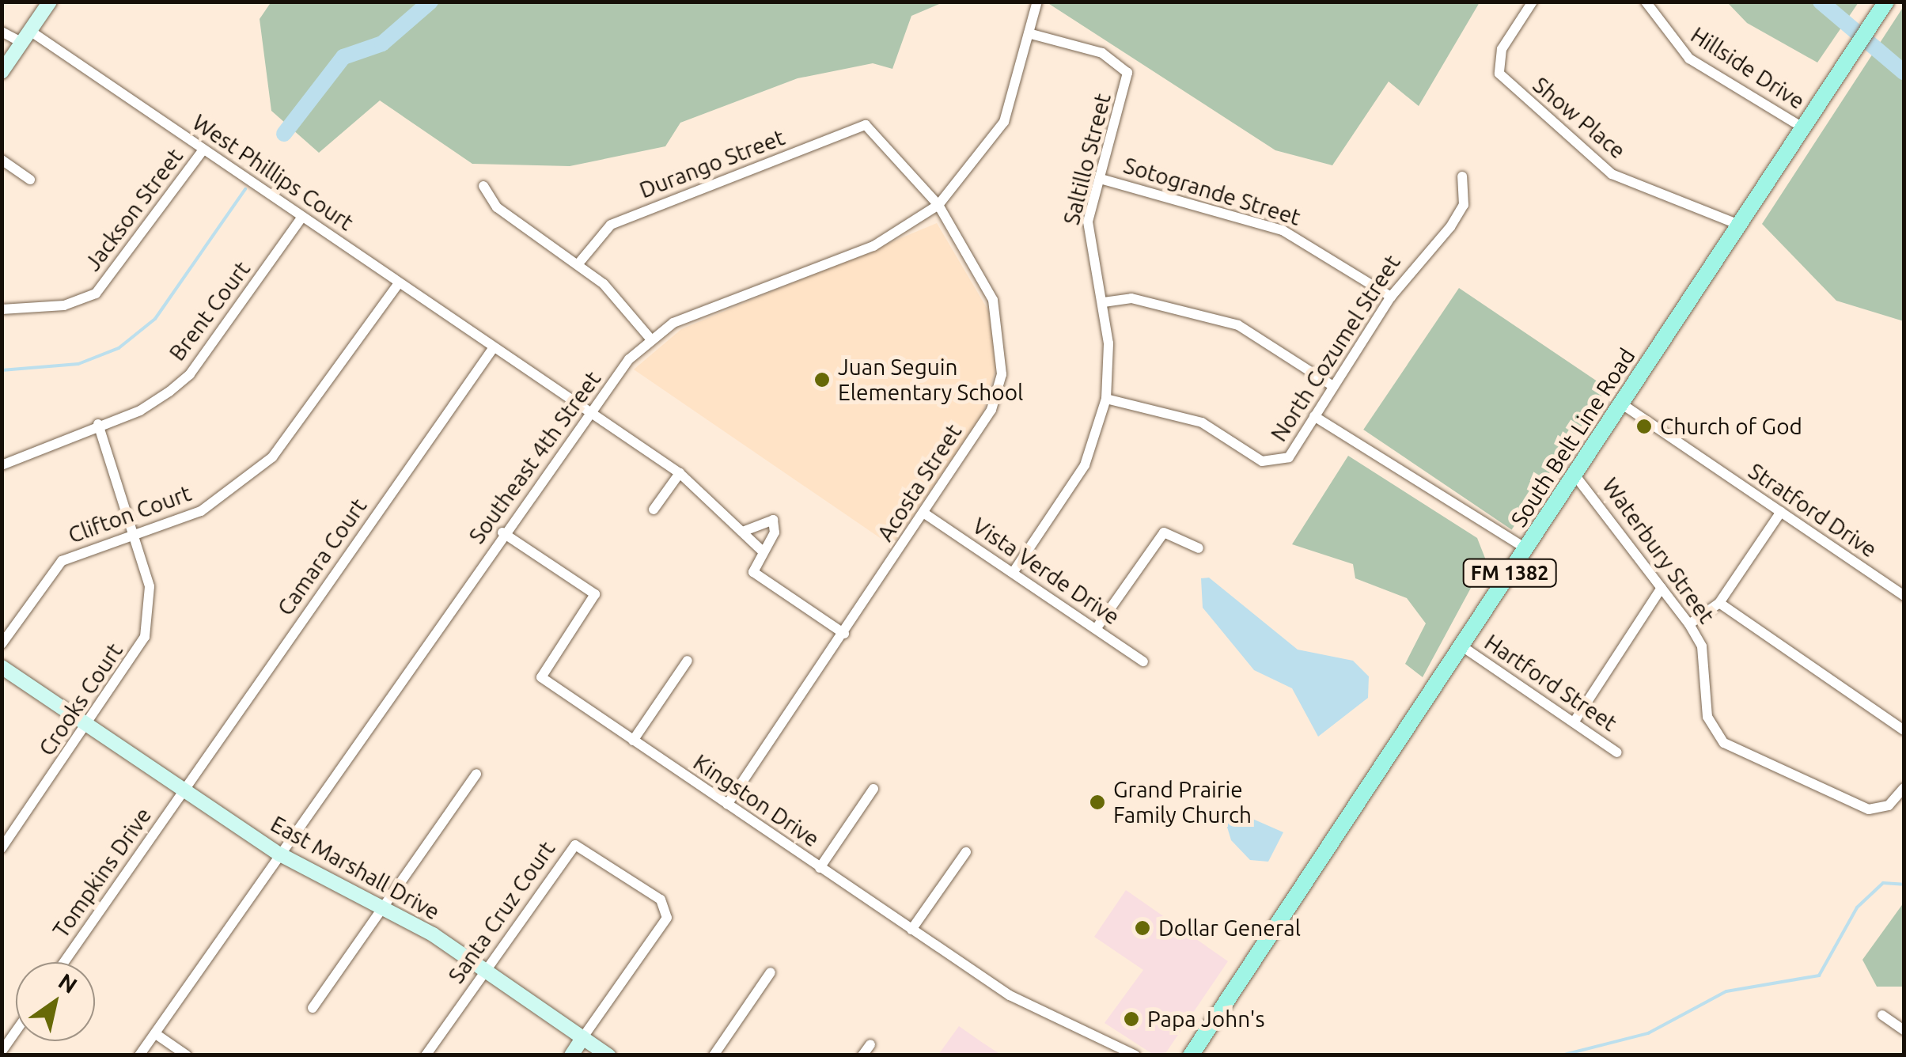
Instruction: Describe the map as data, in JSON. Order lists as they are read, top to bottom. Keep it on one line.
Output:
{"streets":{"main road":["South Belt Line Road","FM 1382","East Marshall Drive"],"street":["Hillside Drive","Show Place","Saltillo Street","Durango Street","West Phillips Court","Sotogrande Street","Jackson Street","Brent Court","North Cozumel Street","Southeast 4th Street","Acosta Street","Stratford Drive","Clifton Court","Waterbury Street","Camara Court","Vista Verde Drive","Hartford Street","Crooks Court","Kingston Drive","Tompkins Drive","Santa Cruz Court"]},"crossings":[["Hillside Drive","South Belt Line Road"],["Show Place","South Belt Line Road"],["Saltillo Street","Sotogrande Street"],["Saltillo Street","North Cozumel Street"],["Saltillo Street","Vista Verde Drive"],["Durango Street","Acosta Street"],["West Phillips Court","Jackson Street"],["West Phillips Court","Brent Court"],["West Phillips Court","Southeast 4th Street"],["West Phillips Court","Clifton Court"],["West Phillips Court","Camara Court"],["Sotogrande Street","North Cozumel Street"],["Brent Court","Crooks Court"],["South Belt Line Road","Stratford Drive"],["South Belt Line Road","Waterbury Street"],["South Belt Line Road","Hartford Street"],["Southeast 4th Street","Kingston Drive"],["Southeast 4th Street","East Marshall Drive"],["Acosta Street","Vista Verde Drive"],["Acosta Street","Kingston Drive"],["Clifton Court","Crooks Court"],["Camara Court","East Marshall Drive"],["Camara Court","Tompkins Drive"],["Crooks Court","East Marshall Drive"],["East Marshall Drive","Tompkins Drive"],["East Marshall Drive","Santa Cruz Court"]],"places":["Juan Seguin Elementary School","Church of God","Grand Prairie Family Church","Dollar General","Papa John's"],"north":"top right"}
